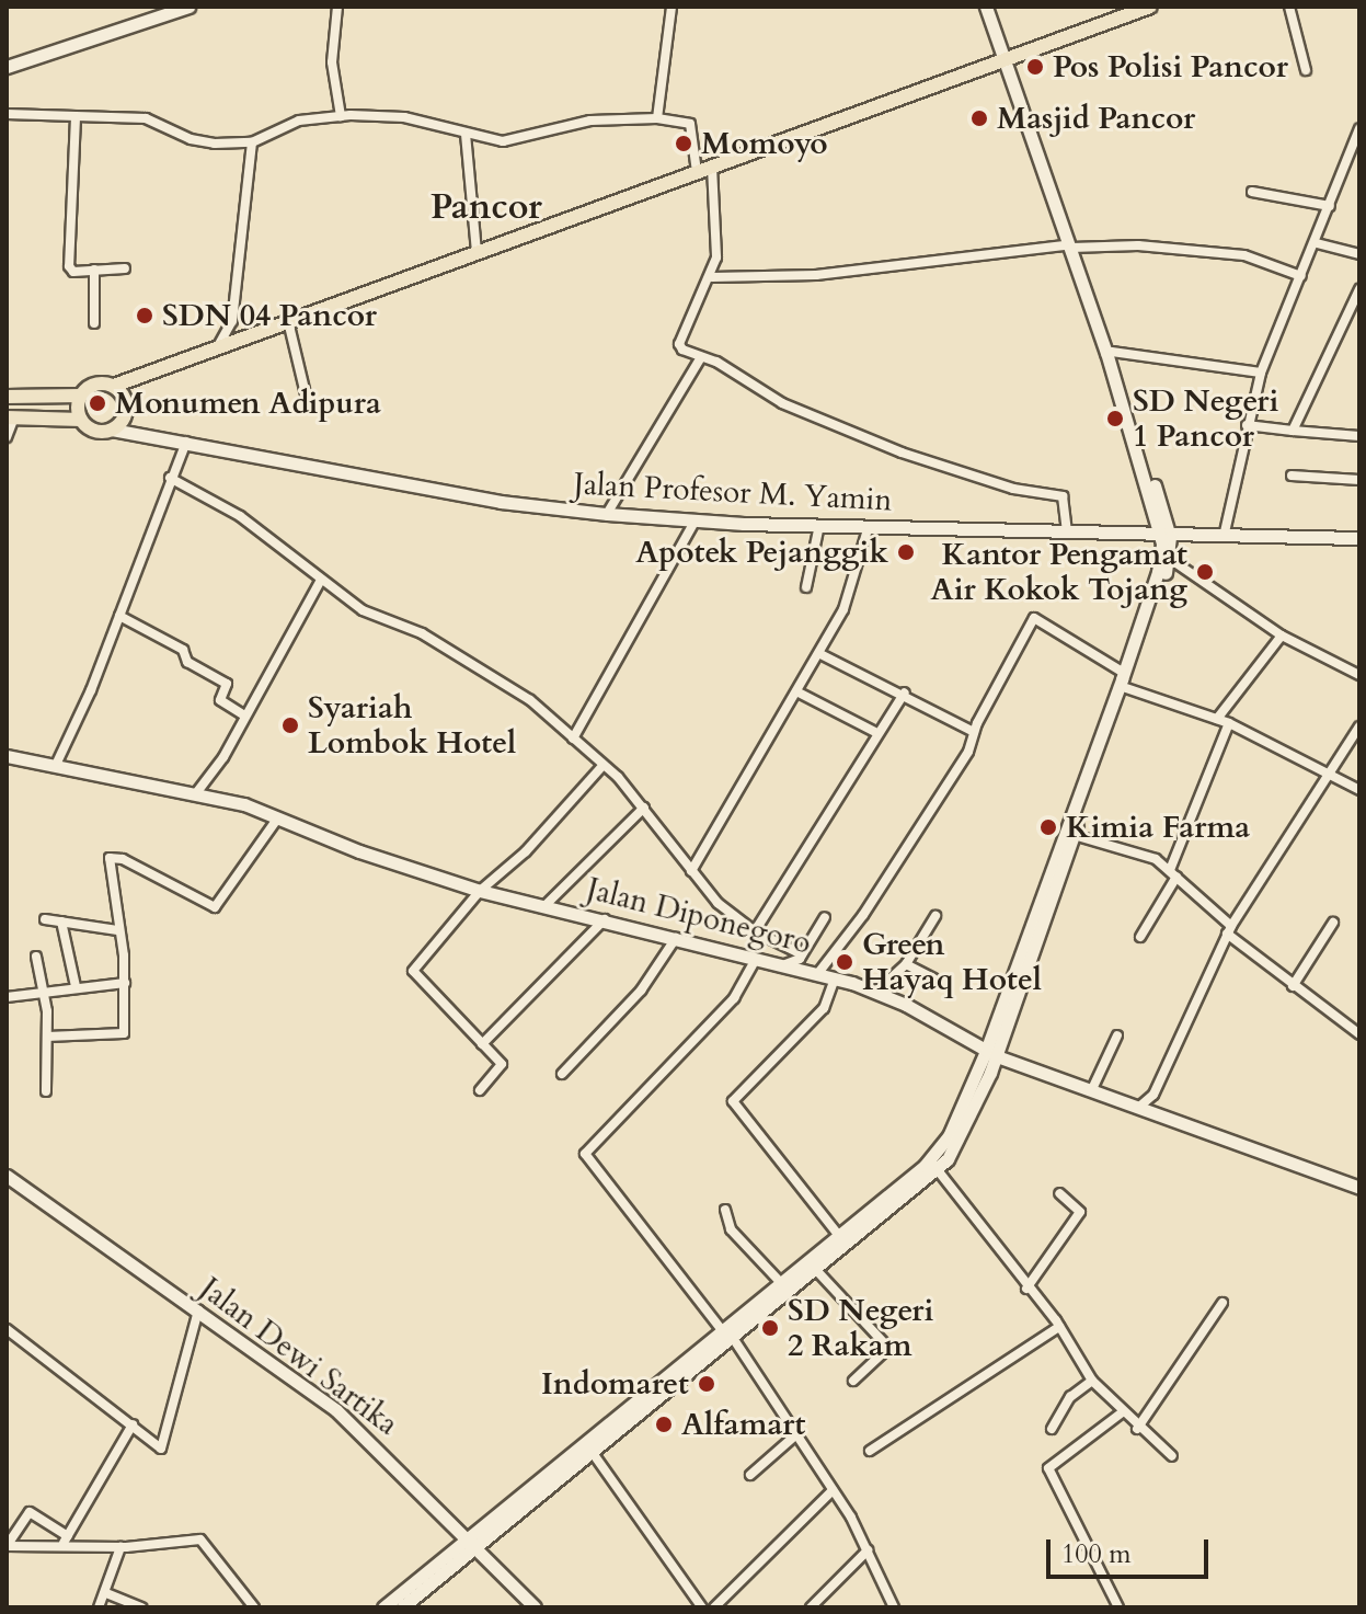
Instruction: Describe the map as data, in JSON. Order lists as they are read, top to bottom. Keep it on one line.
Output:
{"streets":{"main road":["Jalan Profesor M. Yamin","Jalan Diponegoro","Jalan Dewi Sartika"]},"districts":["Pancor"],"places":["Pos Polisi Pancor","Masjid Pancor","Momoyo","SDN 04 Pancor","Monumen Adipura","SD Negeri 1 Pancor","Apotek Pejanggik","Kantor Pengamat Air Kokok Tojang","Syariah Lombok Hotel","Kimia Farma","Green Hayaq Hotel","SD Negeri 2 Rakam","Indomaret","Alfamart"],"scale_bar":"100 m"}
